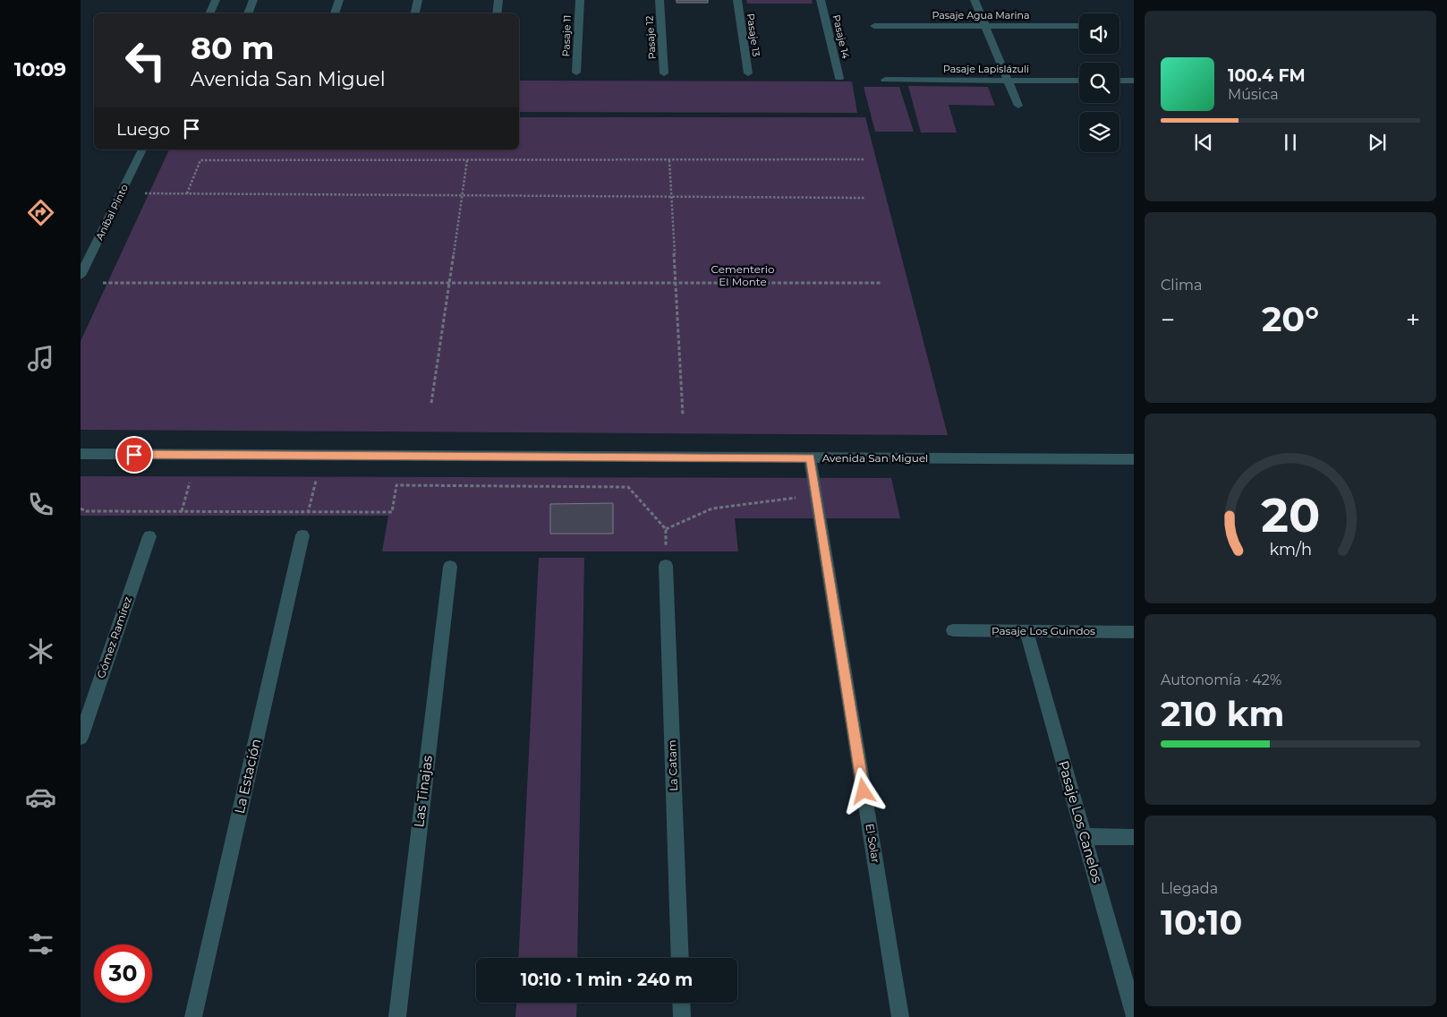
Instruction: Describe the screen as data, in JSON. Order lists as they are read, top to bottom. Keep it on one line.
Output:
{"streets":{"street":["Pasaje Agua Marina","Pasaje 13","Pasaje 11","Pasaje 14","Pasaje 12","Pasaje Lapislázuli","Aníbal Pinto","Avenida San Miguel","Pasaje Los Guindos","Gómez Ramírez","La Catam","La Estación","Las Tinajas","Pasaje Los Canelos","El Solar"]},"crossings":[["Avenida San Miguel","El Solar"],["Pasaje Los Guindos","Pasaje Los Canelos"]],"parks":["Cementerio El Monte"],"page":{"tabs":"10:09","turn":["80 m","Avenida San Miguel"],"song":["100.4 FM","Música"],"then":"Luego","tile":["Clima",["Autonomía · 42%","210 km"],["Llegada","10:10"]],"heat":["−","20°","+"],"limit":"30","trip":"10:10 · 1 min · 240 m","gauge":["20","km/h"]}}
